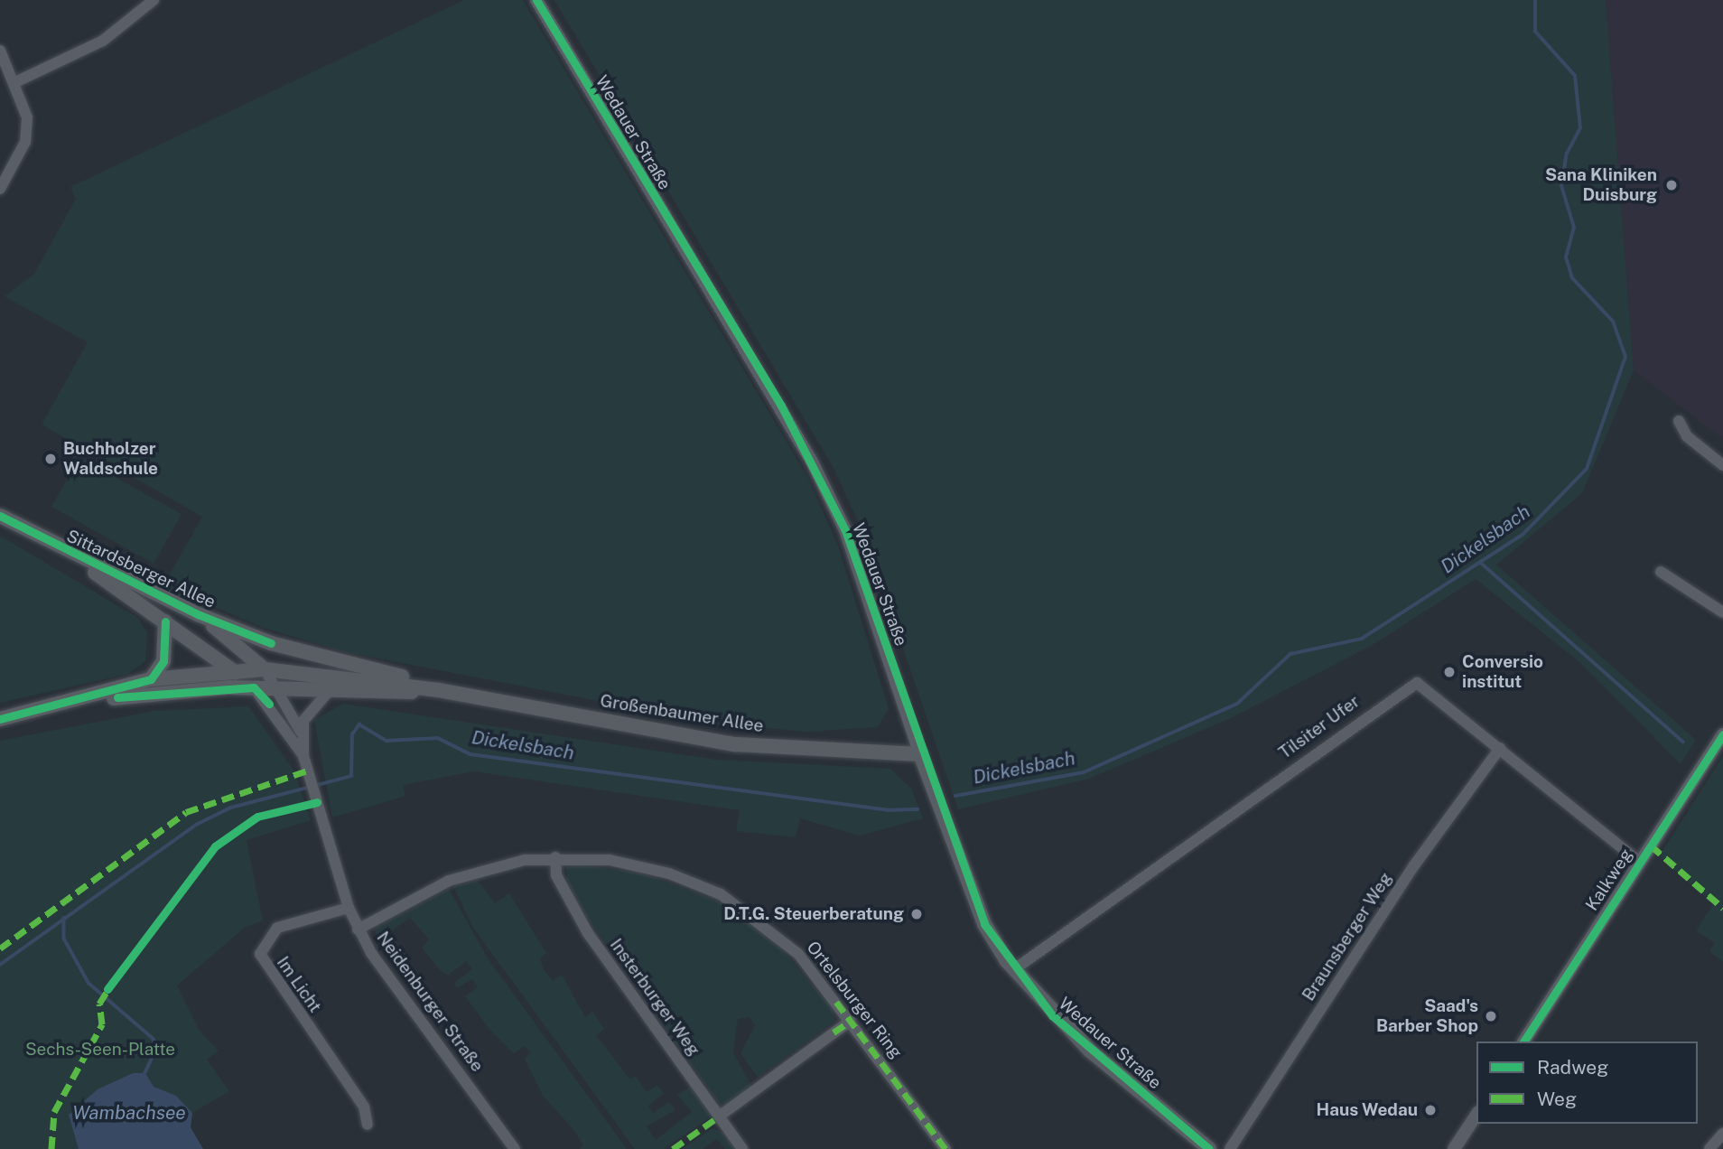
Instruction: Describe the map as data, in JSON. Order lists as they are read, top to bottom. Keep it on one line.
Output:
{"streets":{"main road":["Wedauer Straße","Sittardsberger Allee","Großenbaumer Allee"],"street":["Tilsiter Ufer","Kalkweg","Braunsberger Weg","Im Licht","Insterburger Weg","Ortelsburger Ring","Neidenburger Straße"]},"crossings":[["Wedauer Straße","Großenbaumer Allee"],["Wedauer Straße","Tilsiter Ufer"],["Sittardsberger Allee","Großenbaumer Allee"],["Sittardsberger Allee","Neidenburger Straße"],["Großenbaumer Allee","Neidenburger Straße"],["Tilsiter Ufer","Kalkweg"],["Tilsiter Ufer","Braunsberger Weg"],["Im Licht","Neidenburger Straße"],["Insterburger Weg","Ortelsburger Ring"],["Ortelsburger Ring","Neidenburger Straße"]],"water":["Dickelsbach","Wambachsee"],"parks":["Sechs-Seen-Platte"],"places":["Sana Kliniken Duisburg","Buchholzer Waldschule","Conversio institut","D.T.G. Steuerberatung","Saad's Barber Shop","Haus Wedau"],"legend":["Radweg","Weg"]}
